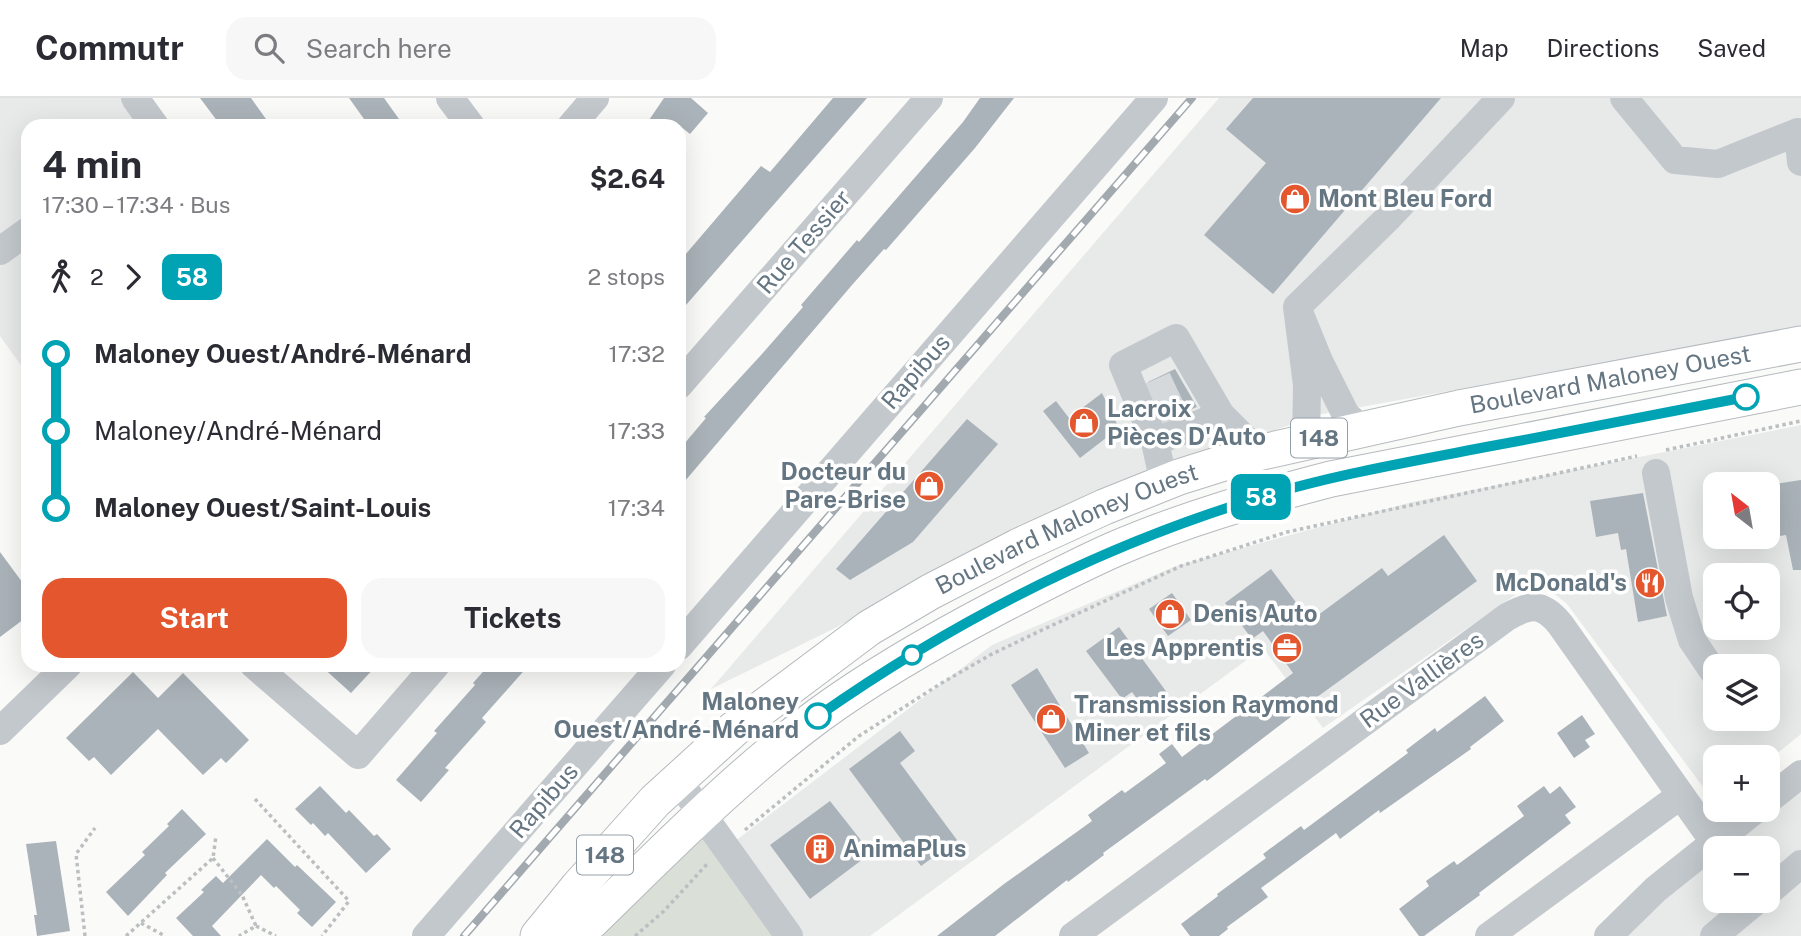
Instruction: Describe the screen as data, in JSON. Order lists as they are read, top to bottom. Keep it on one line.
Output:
{"streets":{"main road":["Boulevard Maloney Ouest","148"],"street":["Rue Tessier","Rapibus","Rue Vallières"]},"places":{"shop":["Mont Bleu Ford","Lacroix Pièces D'Auto","Docteur du Pare-Brise","Denis Auto","Transmission Raymond Miner et fils"],"restaurant":["McDonald's"],"office":["Les Apprentis"],"other":["Maloney Ouest/André-Ménard"],"building":["AnimaPlus"]},"lines":["bus line 58"],"north":"top left","page":{"header":"Commutr","search":"Search here","nav":["Map","Directions","Saved"],"on_map":"58","heading":["4 min","17:30 – 17:34 · Bus","$2.64"],"legs":["2","58","2 stops"],"list":[{"name":"Maloney Ouest/André-Ménard","value":"17:32"},{"name":"Maloney/André-Ménard","value":"17:33"},{"name":"Maloney Ouest/Saint-Louis","value":"17:34"}],"map_buttons":["+","−"],"buttons":["Start","Tickets"]}}
